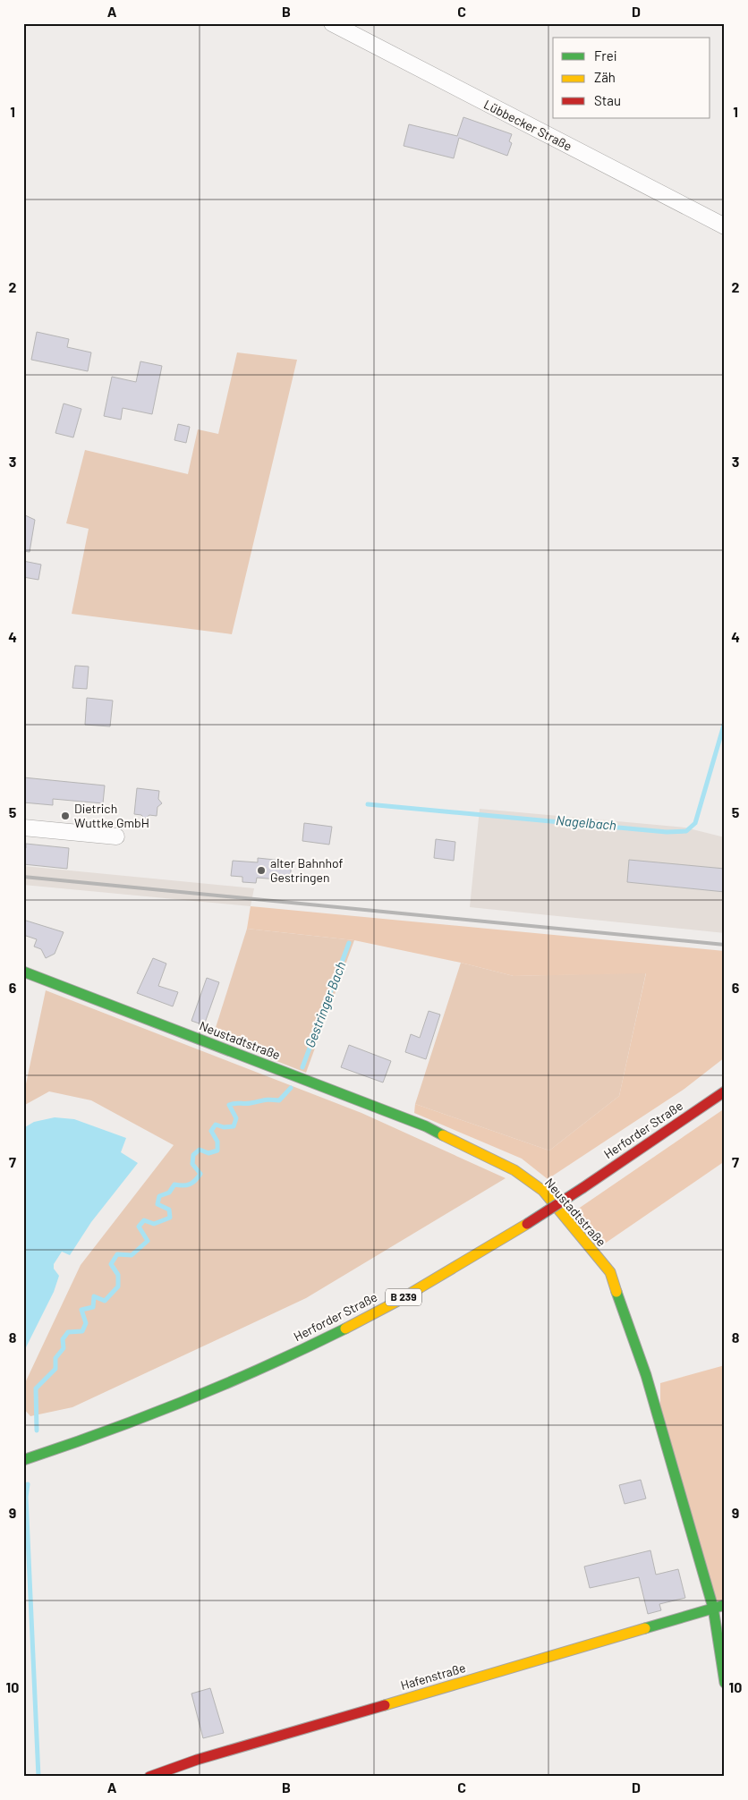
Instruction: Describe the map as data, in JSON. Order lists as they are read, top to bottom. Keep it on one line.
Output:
{"streets":{"street":["Lübbecker Straße","Neustadtstraße","Herforder Straße","B 239","Hafenstraße"]},"crossings":[["Neustadtstraße","Hafenstraße"]],"water":["Nagelbach","Gestringer Bach"],"places":["Dietrich Wuttke GmbH","alter Bahnhof Gestringen"],"legend":["Frei","Zäh","Stau"],"grid":{"columns":["A","B","C","D"],"rows":["1","2","3","4","5","6","7","8","9","10"]}}
